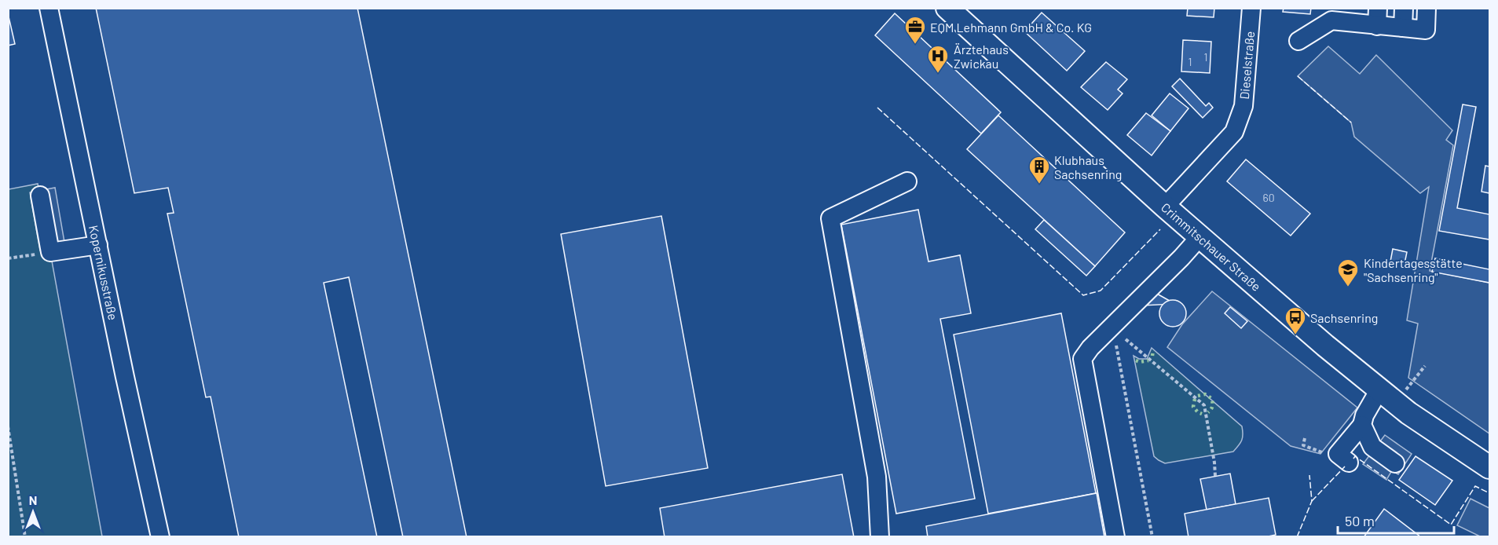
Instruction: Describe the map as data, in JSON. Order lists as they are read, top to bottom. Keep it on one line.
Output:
{"streets":{"main road":["Crimmitschauer Straße"],"street":["Dieselstraße","Kopernikusstraße"]},"crossings":[["Dieselstraße","Crimmitschauer Straße"]],"places":{"office":["EQM Lehmann GmbH & Co. KG"],"hospital":["Ärztehaus Zwickau"],"building":["Klubhaus Sachsenring"],"school or university":["Kindertagesstätte \"Sachsenring\""],"bus stop":["Sachsenring"]},"house_numbers":["1","1","60"],"scale_bar":"50 m","north":"top"}
